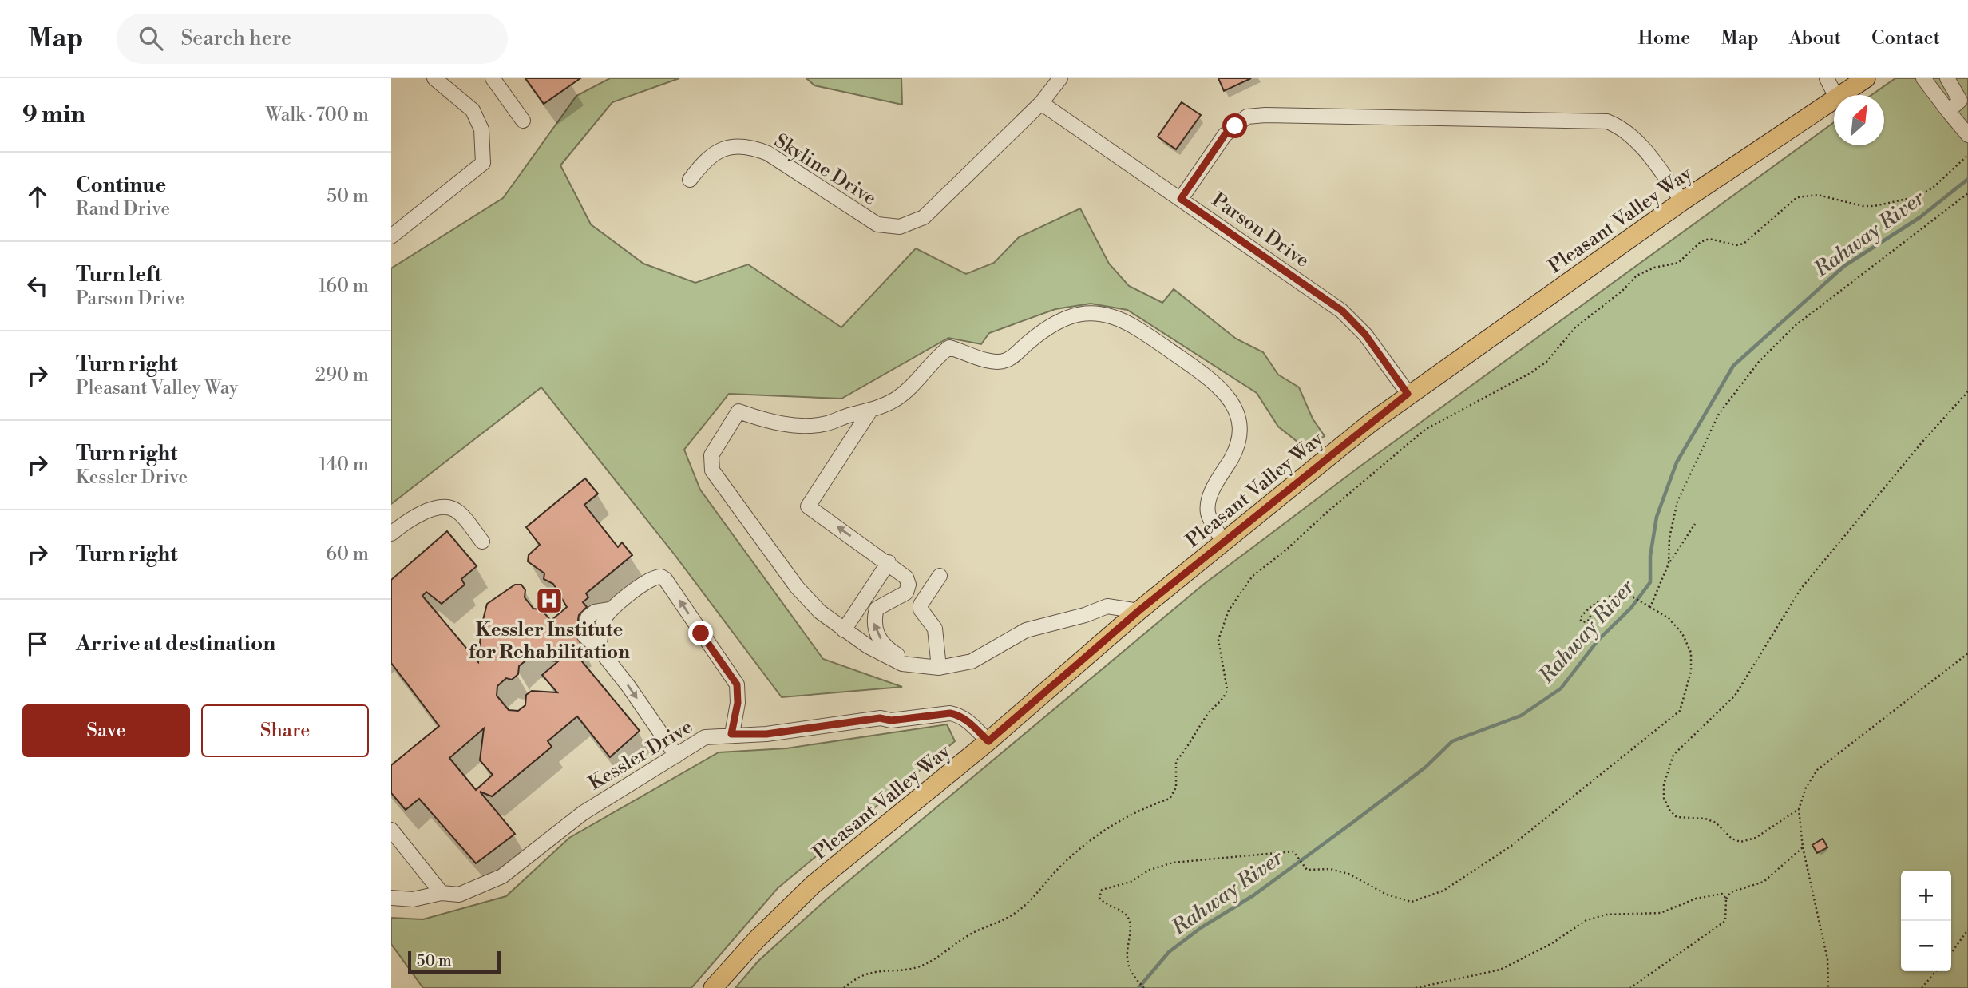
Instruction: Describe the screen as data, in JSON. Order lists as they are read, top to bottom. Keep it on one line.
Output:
{"streets":{"main road":["Pleasant Valley Way"],"street":["Skyline Drive","Parson Drive","Kessler Drive"]},"crossings":[["Skyline Drive","Parson Drive"],["Pleasant Valley Way","Parson Drive"],["Pleasant Valley Way","Kessler Drive"]],"water":["Rahway River"],"places":{"hospital":["Kessler Institute for Rehabilitation"]},"scale_bar":"50 m","north":"top right","page":{"header":"Map","search":"Search here","nav":["Home","Map","About","Contact"],"heading":["9 min","Walk · 700 m"],"list":[["Continue","Rand Drive","50 m"],["Turn left","Parson Drive","160 m"],["Turn right","Pleasant Valley Way","290 m"],["Turn right","Kessler Drive","140 m"],["Turn right","60 m"],"Arrive at destination"],"buttons":["Save","Share"],"map_buttons":["+","−"],"scale":"50 m"}}
